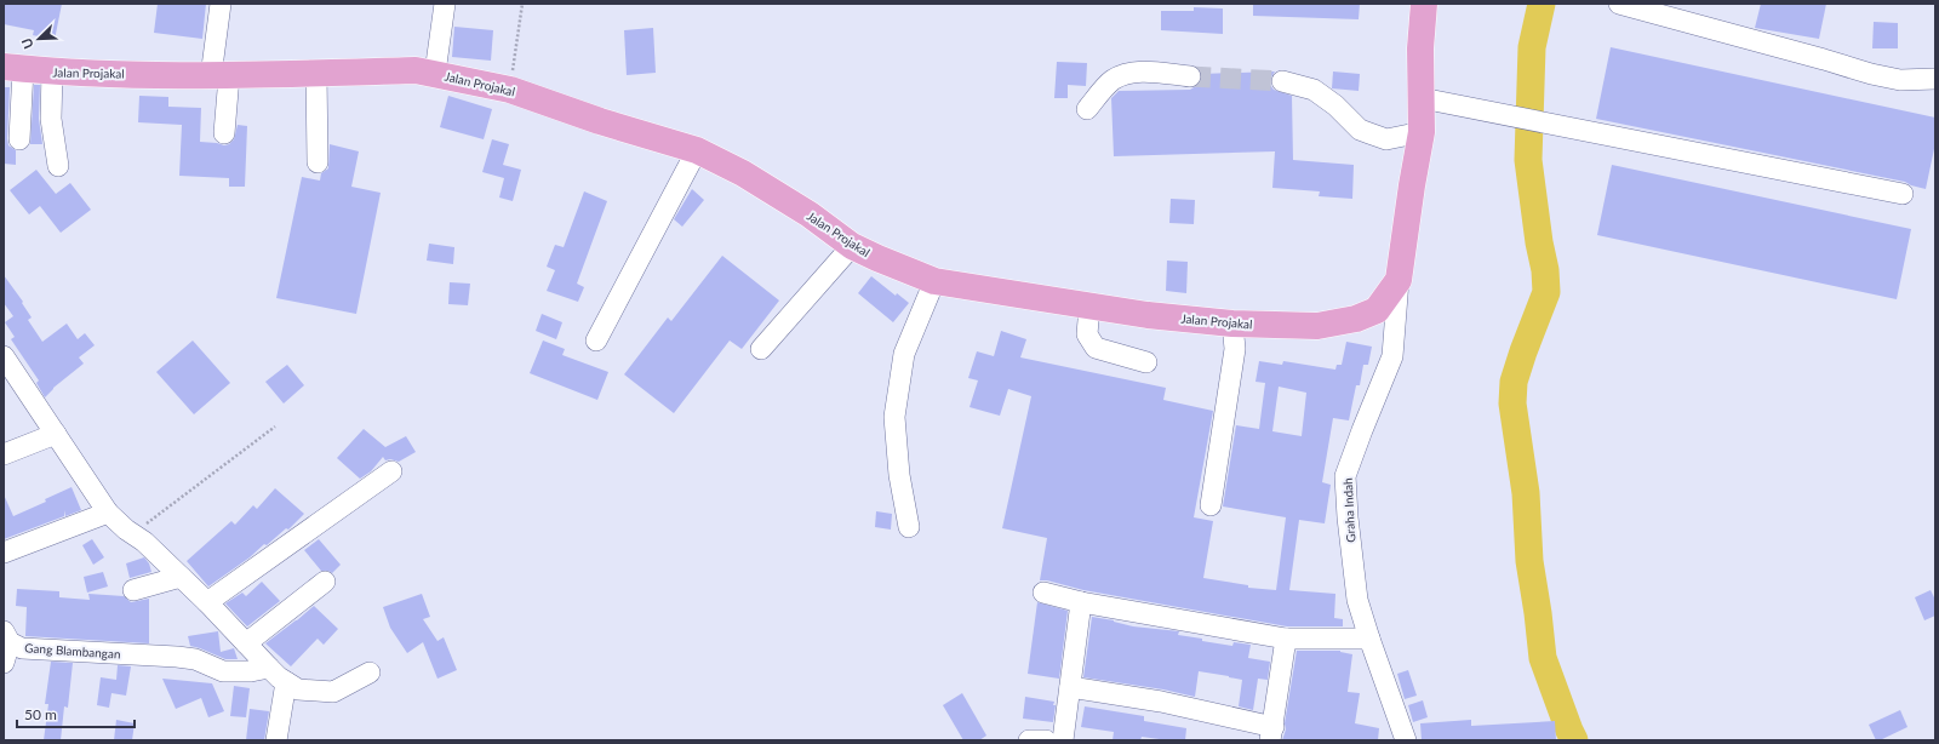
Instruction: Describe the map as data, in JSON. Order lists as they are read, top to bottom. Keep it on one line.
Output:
{"streets":{"main road":["Jalan Projakal"],"street":["Graha Indah","Gang Blambangan"]},"crossings":[["Jalan Projakal","Graha Indah"]],"scale_bar":"50 m","north":"bottom left"}
